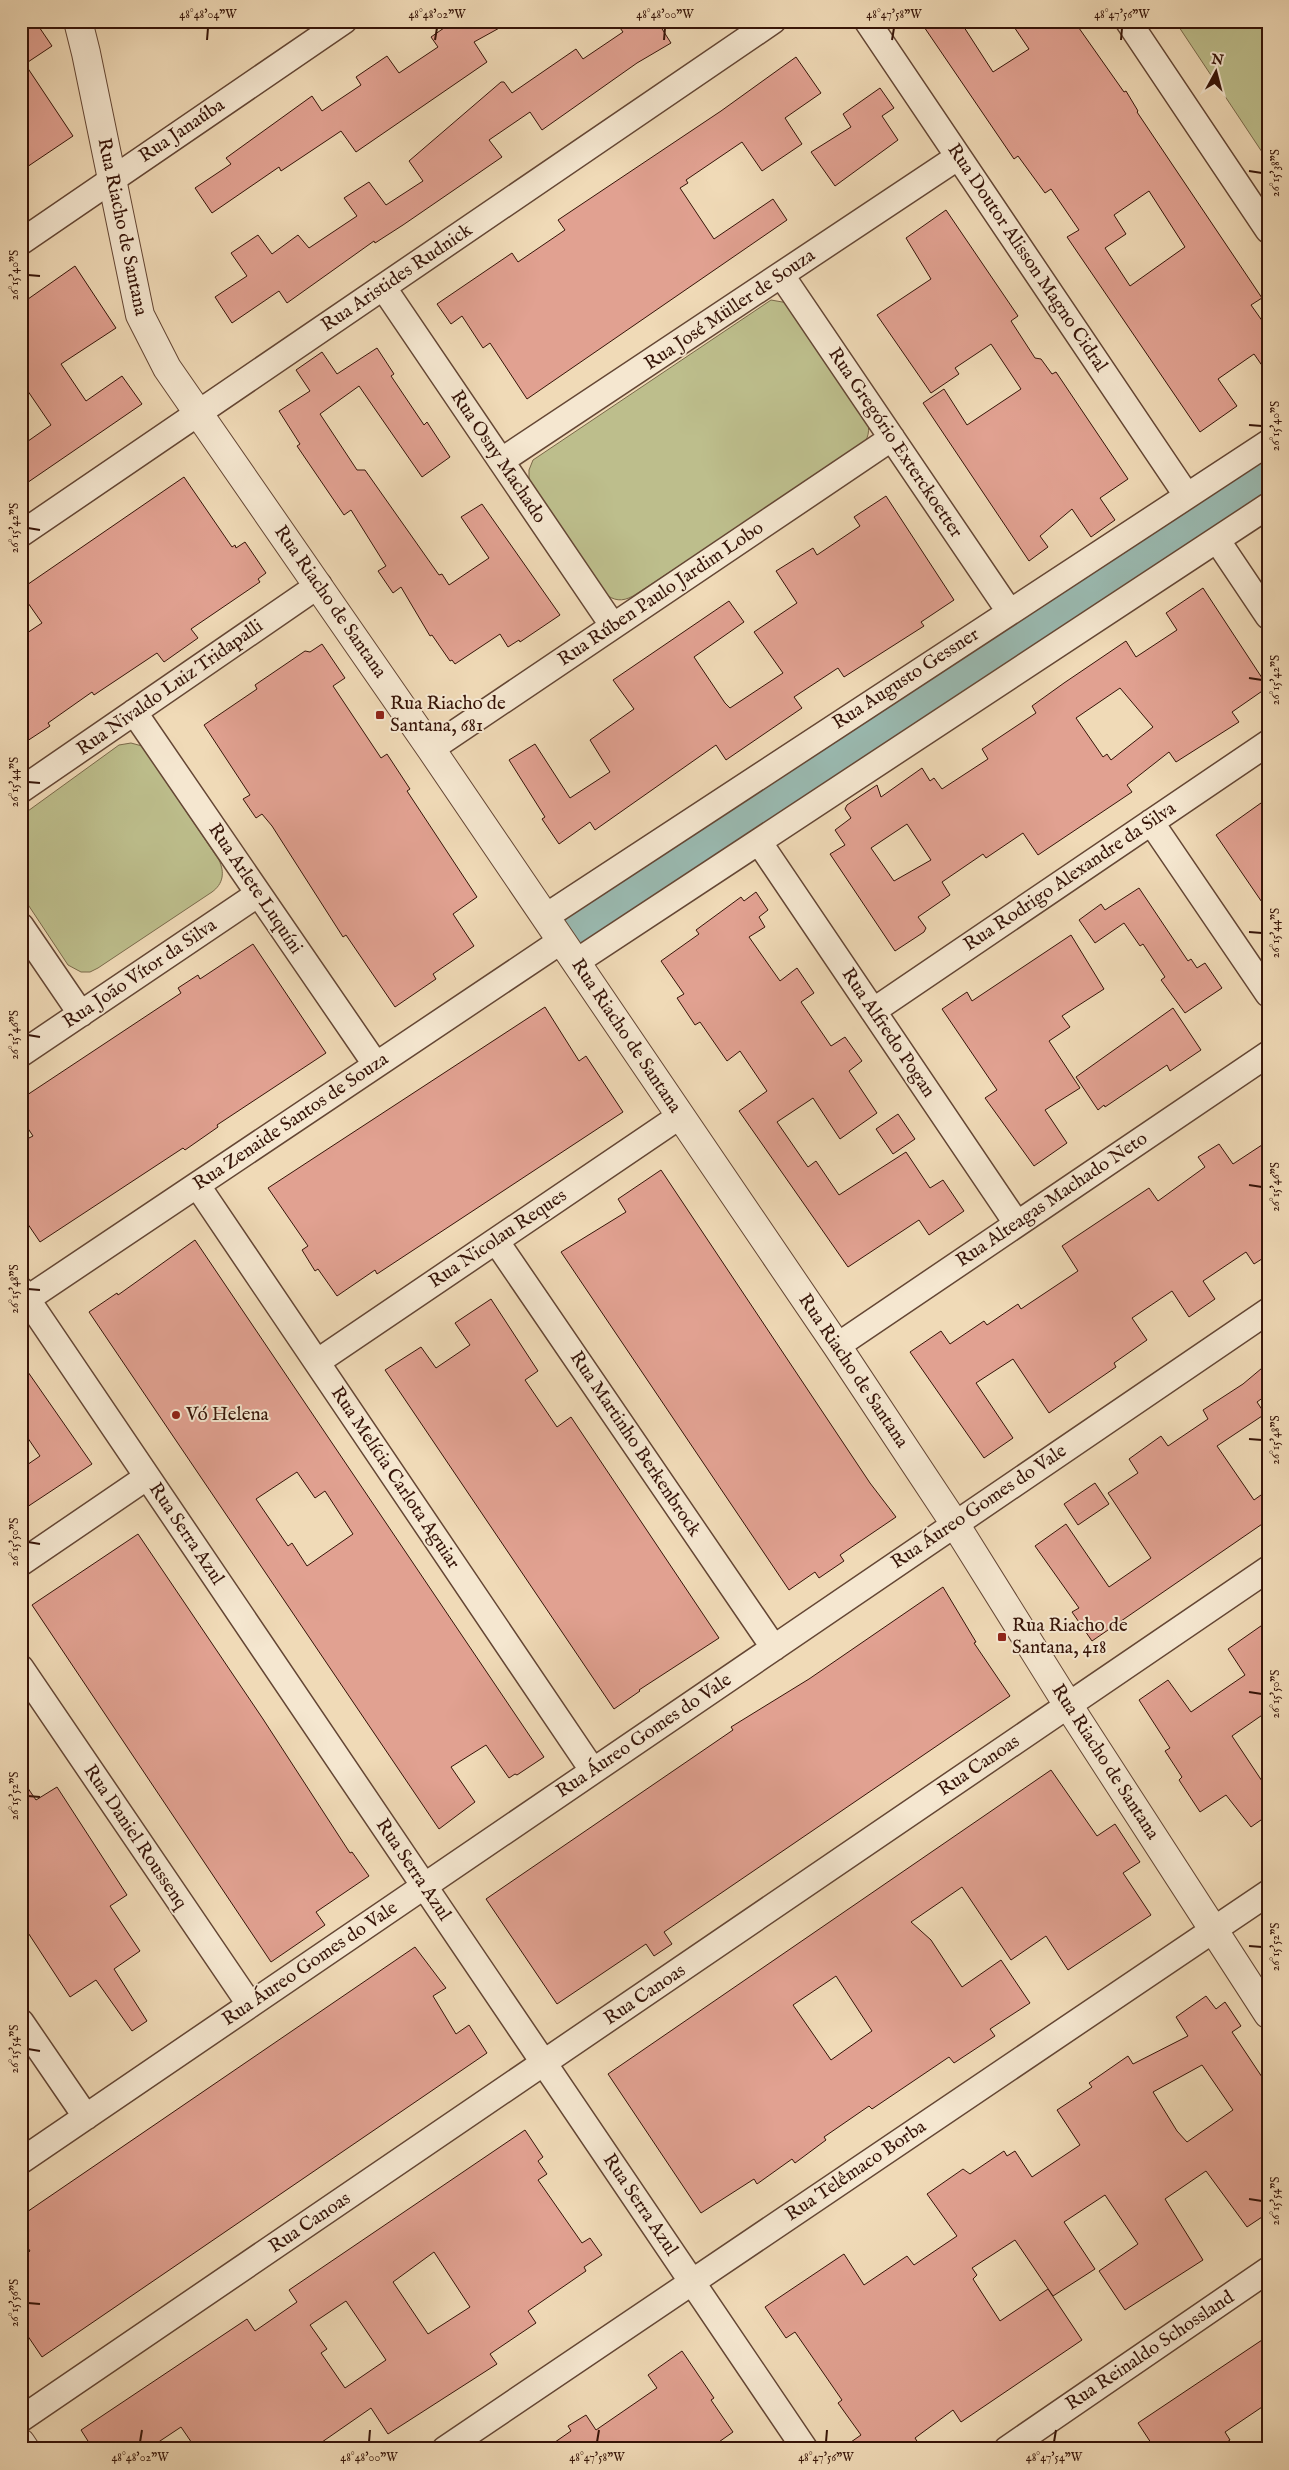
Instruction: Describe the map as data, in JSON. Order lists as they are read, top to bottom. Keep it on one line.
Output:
{"streets":{"street":["Rua Janaúba","Rua Riacho de Santana","Rua Doutor Alisson Magno Cidral","Rua Aristides Rudnick","Rua José Müller de Souza","Rua Gregório Exterckoetter","Rua Osny Machado","Rua Rúben Paulo Jardim Lobo","Rua Augusto Gessner","Rua Nivaldo Luiz Tridapalli","Rua Rodrigo Alexandre da Silva","Rua Arlete Luquíni","Rua João Vítor da Silva","Rua Alfredo Pogan","Rua Zenaide Santos de Souza","Rua Alteagas Machado Neto","Rua Nicolau Reques","Rua Martinho Berkenbrock","Rua Melícia Carlota Aguiar","Rua Áureo Gomes do Vale","Rua Serra Azul","Rua Canoas","Rua Daniel Roussenq","Rua Telêmaco Borba","Rua Reinaldo Schossland"]},"crossings":[["Rua Janaúba","Rua Riacho de Santana"],["Rua Riacho de Santana","Rua Aristides Rudnick"],["Rua Riacho de Santana","Rua Rúben Paulo Jardim Lobo"],["Rua Riacho de Santana","Rua Augusto Gessner"],["Rua Riacho de Santana","Rua Nivaldo Luiz Tridapalli"],["Rua Riacho de Santana","Rua Zenaide Santos de Souza"],["Rua Riacho de Santana","Rua Alteagas Machado Neto"],["Rua Riacho de Santana","Rua Nicolau Reques"],["Rua Riacho de Santana","Rua Áureo Gomes do Vale"],["Rua Riacho de Santana","Rua Canoas"],["Rua Riacho de Santana","Rua Telêmaco Borba"],["Rua Doutor Alisson Magno Cidral","Rua José Müller de Souza"],["Rua Doutor Alisson Magno Cidral","Rua Augusto Gessner"],["Rua Aristides Rudnick","Rua Osny Machado"],["Rua José Müller de Souza","Rua Gregório Exterckoetter"],["Rua José Müller de Souza","Rua Osny Machado"],["Rua Gregório Exterckoetter","Rua Rúben Paulo Jardim Lobo"],["Rua Gregório Exterckoetter","Rua Augusto Gessner"],["Rua Osny Machado","Rua Rúben Paulo Jardim Lobo"],["Rua Nivaldo Luiz Tridapalli","Rua Arlete Luquíni"],["Rua Rodrigo Alexandre da Silva","Rua Alfredo Pogan"],["Rua Arlete Luquíni","Rua João Vítor da Silva"],["Rua Arlete Luquíni","Rua Zenaide Santos de Souza"],["Rua Alfredo Pogan","Rua Alteagas Machado Neto"],["Rua Zenaide Santos de Souza","Rua Melícia Carlota Aguiar"],["Rua Zenaide Santos de Souza","Rua Serra Azul"],["Rua Nicolau Reques","Rua Martinho Berkenbrock"],["Rua Nicolau Reques","Rua Melícia Carlota Aguiar"],["Rua Martinho Berkenbrock","Rua Áureo Gomes do Vale"],["Rua Melícia Carlota Aguiar","Rua Áureo Gomes do Vale"],["Rua Áureo Gomes do Vale","Rua Serra Azul"],["Rua Áureo Gomes do Vale","Rua Daniel Roussenq"],["Rua Serra Azul","Rua Canoas"],["Rua Serra Azul","Rua Telêmaco Borba"]],"places":{"transit":["Rua Riacho de Santana, 681","Rua Riacho de Santana, 418"],"other":["Vó Helena"]},"north":"top","coordinates":["48°48'04\"W","48°48'02\"W","48°48'00\"W","48°47'58\"W","48°47'56\"W","26°15'38\"S","26°15'40\"S","26°15'42\"S","26°15'44\"S","26°15'46\"S","26°15'48\"S","26°15'50\"S","26°15'52\"S","26°15'54\"S","26°15'56\"S","48°47'54\"W"]}
